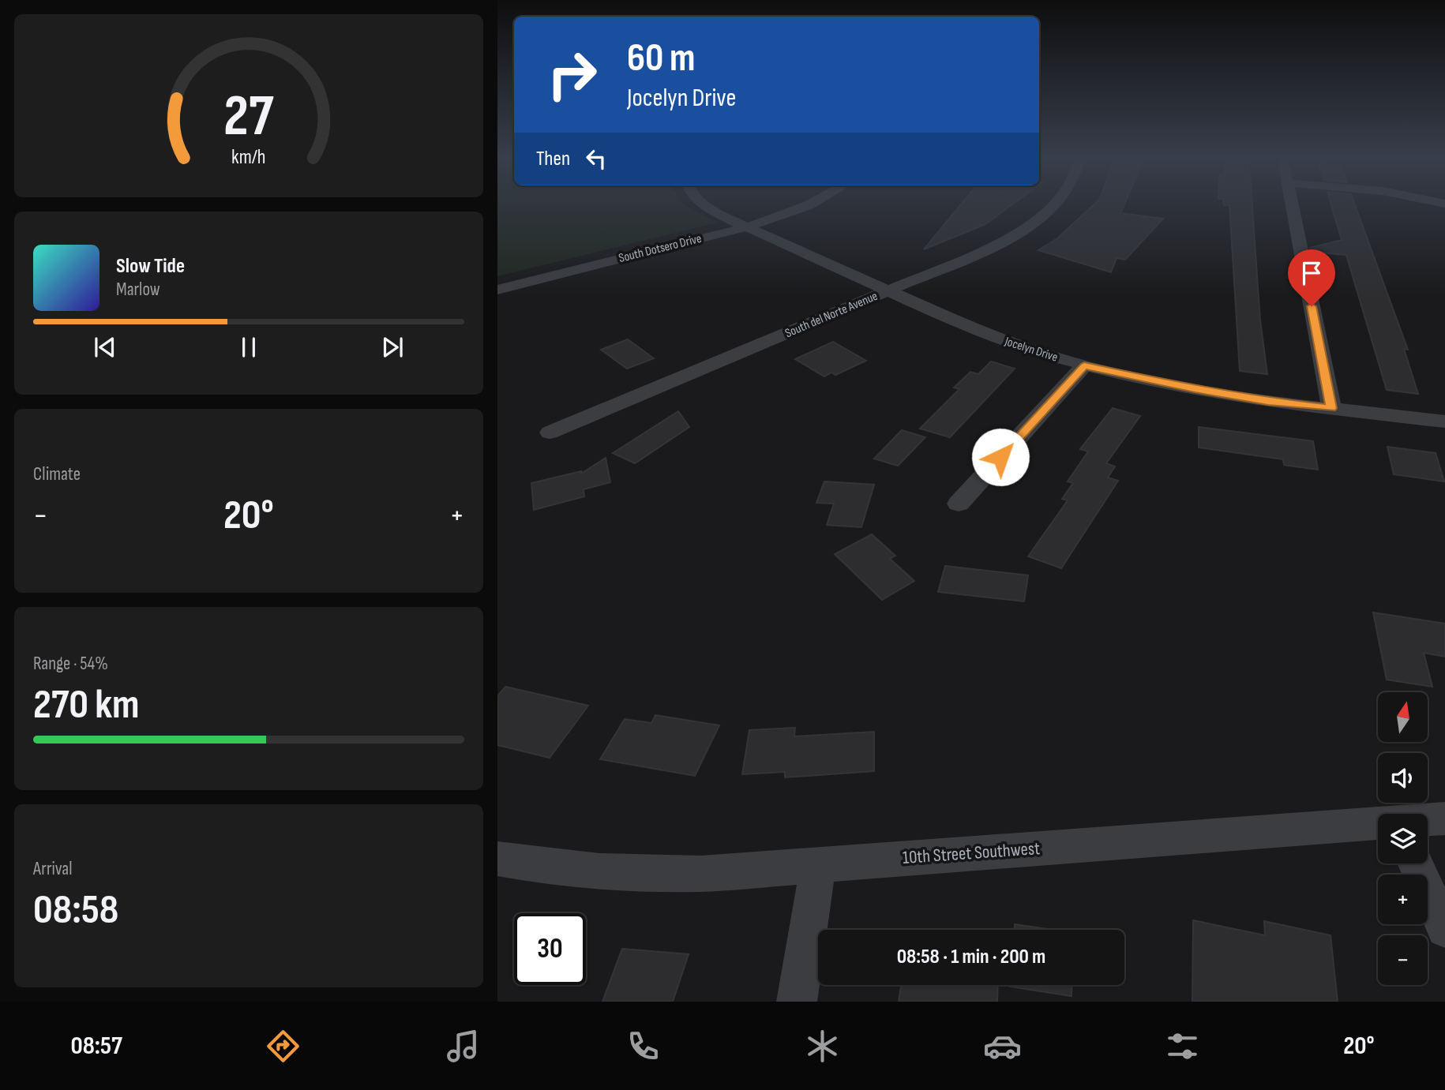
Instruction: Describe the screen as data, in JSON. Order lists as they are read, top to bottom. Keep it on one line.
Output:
{"streets":{"street":["South Dotsero Drive","South del Norte Avenue","Jocelyn Drive","10th Street Southwest"]},"crossings":[["South Dotsero Drive","Jocelyn Drive"],["South del Norte Avenue","Jocelyn Drive"]],"north":"top","page":{"turn":["60 m","Jocelyn Drive"],"then":"Then","song":["Slow Tide","Marlow"],"tile":["Climate",["Range · 54%","270 km"],["Arrival","08:58"]],"heat":["−","20°","+"],"map_buttons":["+","−"],"limit":"30","trip":"08:58 · 1 min · 200 m","tabs":["08:57","20°"],"gauge":["27","km/h"]}}
